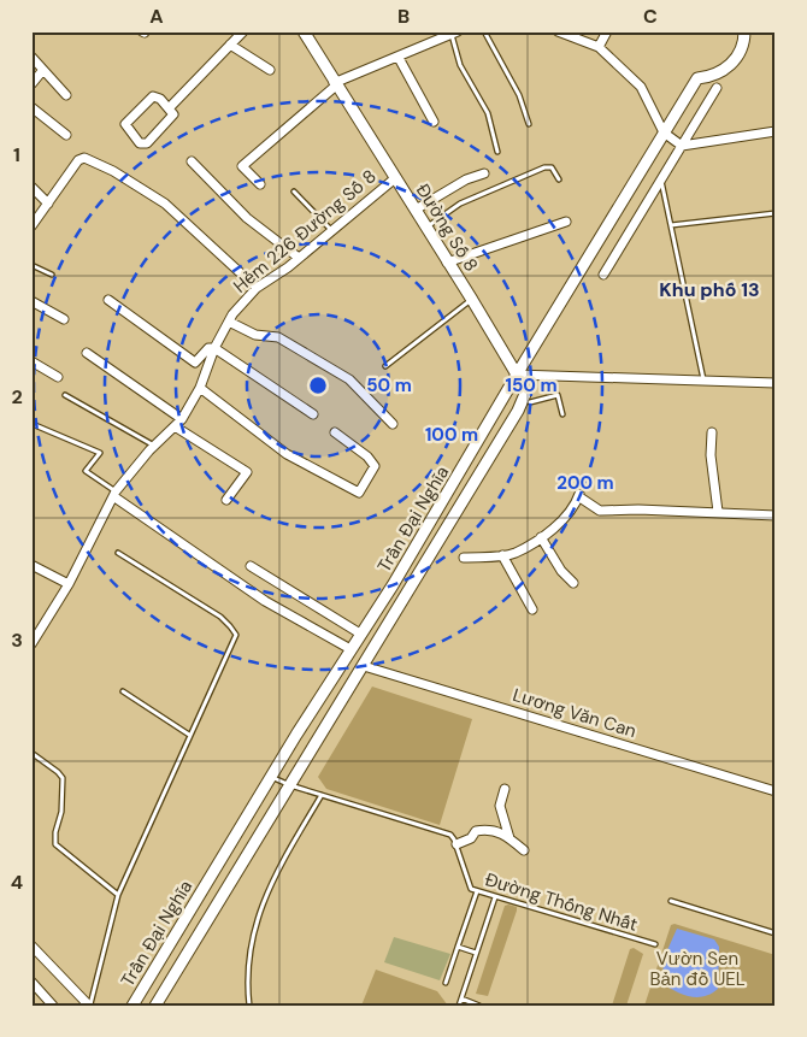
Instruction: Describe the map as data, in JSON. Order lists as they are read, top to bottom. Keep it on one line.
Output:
{"streets":{"street":["Đường Số 8","Hẻm 226 Đường Số 8","Trần Đại Nghĩa","Lương Văn Can"],"lane":["Đường Thống Nhất"]},"crossings":[["Đường Số 8","Hẻm 226 Đường Số 8"],["Đường Số 8","Trần Đại Nghĩa"],["Trần Đại Nghĩa","Lương Văn Can"]],"districts":["Khu phố 13"],"parks":["Vườn Sen Bản đồ UEL"],"grid":{"columns":["A","B","C"],"rows":["1","2","3","4"]},"rings":["50 m","150 m","100 m","200 m"]}
